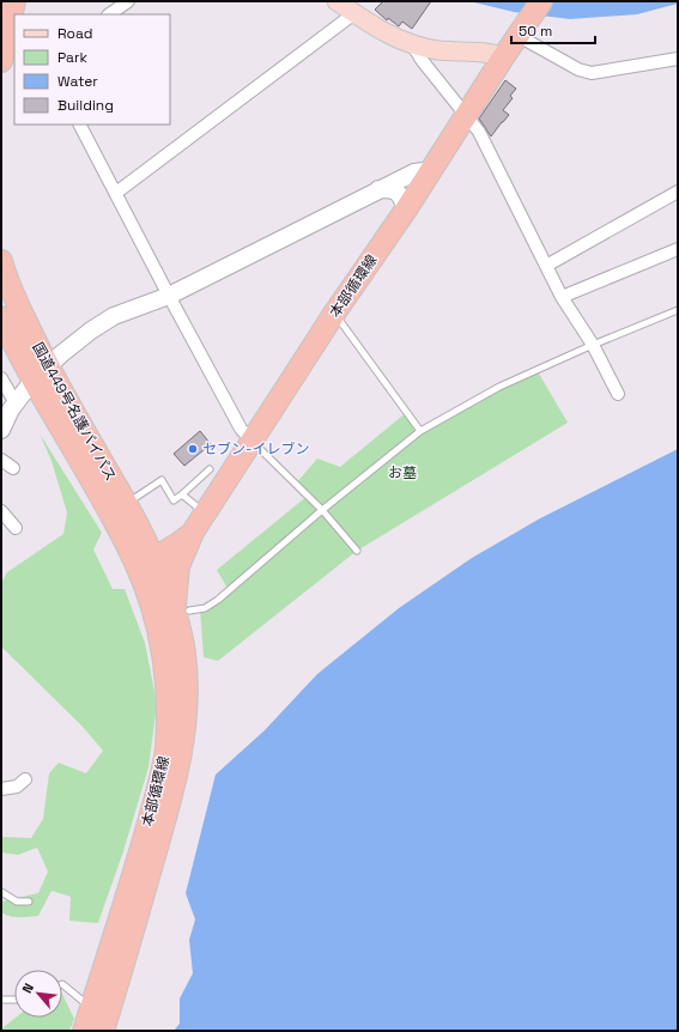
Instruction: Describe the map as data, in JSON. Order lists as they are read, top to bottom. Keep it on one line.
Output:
{"streets":{"highway":["本部循環線","国道449号名護バイパス"]},"crossings":[["本部循環線","国道449号名護バイパス"]],"parks":["お墓"],"places":["セブン-イレブン"],"legend":["Road","Park","Water","Building"],"scale_bar":"50 m","north":"top left"}
